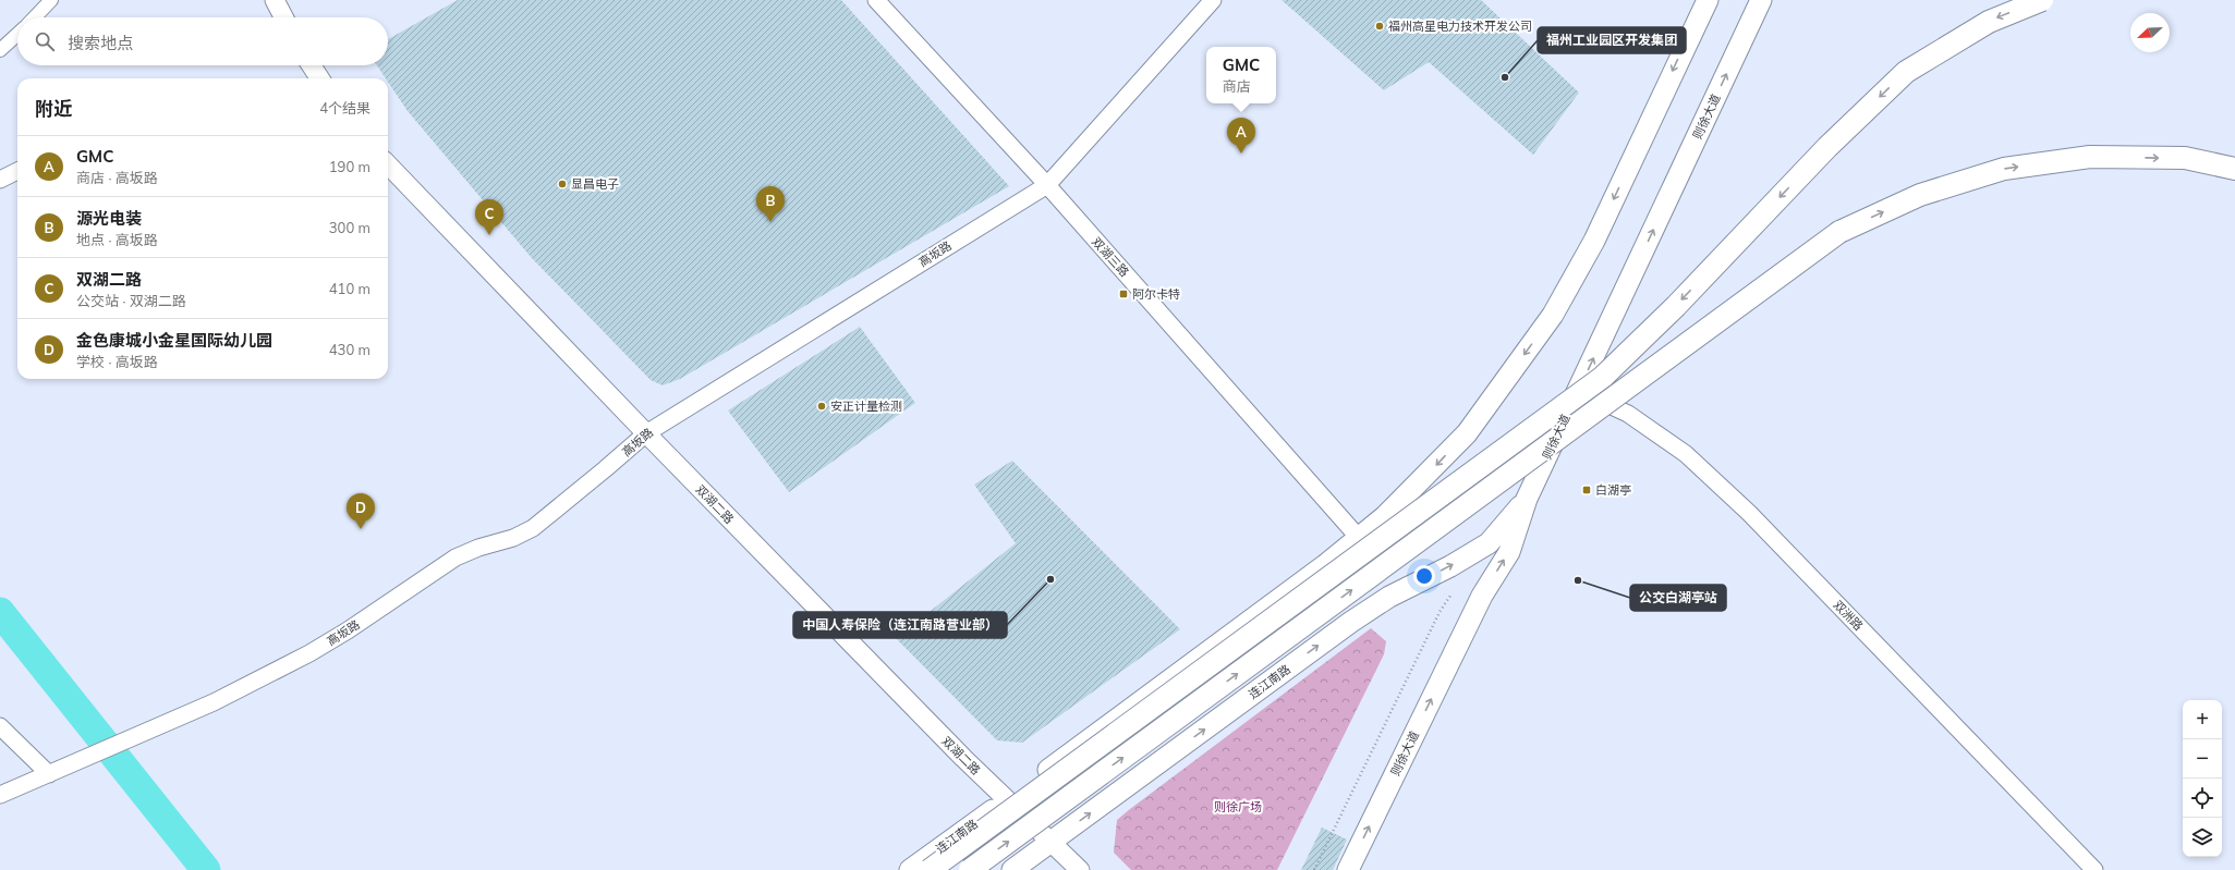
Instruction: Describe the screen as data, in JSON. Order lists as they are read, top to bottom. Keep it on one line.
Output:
{"streets":{"main road":["则徐大道","双湖二路","连江南路"],"street":["高坂路","双湖三路","双洲路"]},"crossings":[["则徐大道","双洲路"],["则徐大道","连江南路"],["高坂路","双湖三路"],["高坂路","双湖二路"],["双湖三路","连江南路"],["双湖二路","连江南路"]],"parks":["则徐广场"],"places":{"other":["福州高星电力技术开发公司","福州工业园区开发集团","显昌电子","安正计量检测","中国人寿保险（连江南路营业部）","公交白湖亭站"],"transit":["阿尔卡特","白湖亭"]},"north":"bottom left","page":{"search":"搜索地点","popup":["GMC","商店"],"heading":["附近","4个结果"],"pins":["A","B","C","D"],"list":[{"mark":"A","name":"GMC","note":"商店 · 高坂路","value":"190 m"},{"mark":"B","name":"源光电装","note":"地点 · 高坂路","value":"300 m"},{"mark":"C","name":"双湖二路","note":"公交站 · 双湖二路","value":"410 m"},{"mark":"D","name":"金色康城小金星国际幼儿园","note":"学校 · 高坂路","value":"430 m"}],"map_buttons":["+","−"]}}
